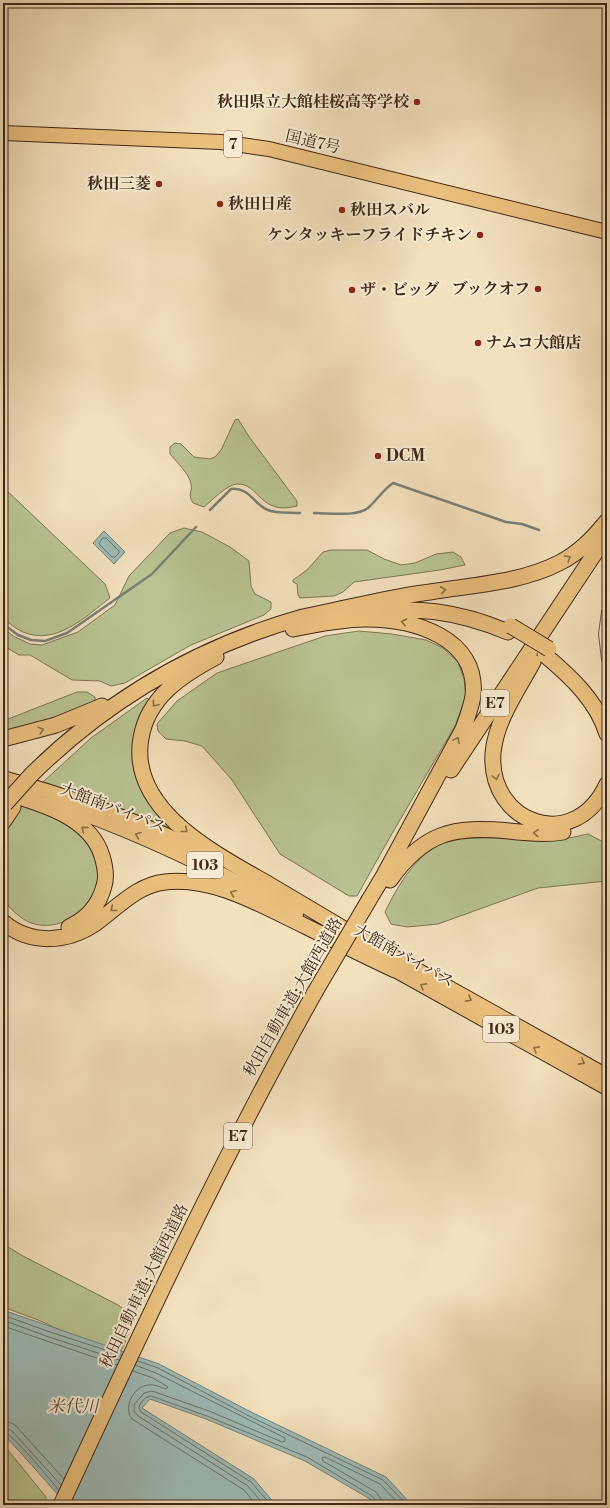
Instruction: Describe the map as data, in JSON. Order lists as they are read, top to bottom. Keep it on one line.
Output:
{"streets":{"highway":["国道7号","7","E7","大館南バイパス","103","秋田自動車道;大館西道路"]},"water":["米代川"],"places":["秋田県立大館桂桜高等学校","秋田三菱","秋田日産","秋田スバル","ケンタッキーフライドチキン","ブックオフ","ザ・ビッグ","ナムコ大館店","DCM"]}
